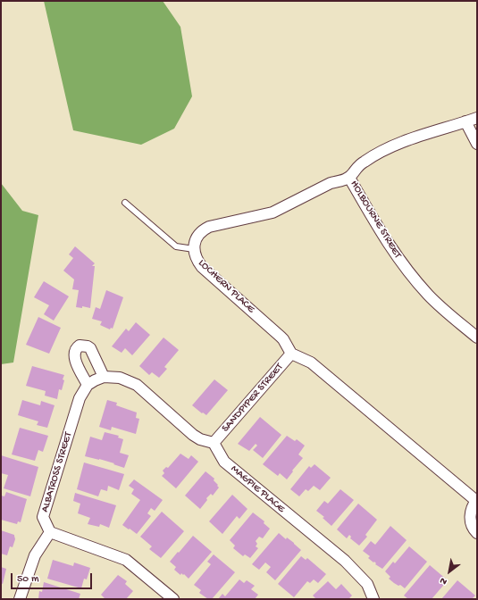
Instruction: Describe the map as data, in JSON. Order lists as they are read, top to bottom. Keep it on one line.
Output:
{"streets":{"street":["HOLBOURNE STREET","LOCHERN PLACE","SANDPIPER STREET","ALBATROSS STREET","MAGPIE PLACE"]},"crossings":[["HOLBOURNE STREET","LOCHERN PLACE"],["LOCHERN PLACE","SANDPIPER STREET"],["SANDPIPER STREET","MAGPIE PLACE"]],"scale_bar":"50 m","north":"bottom left"}
